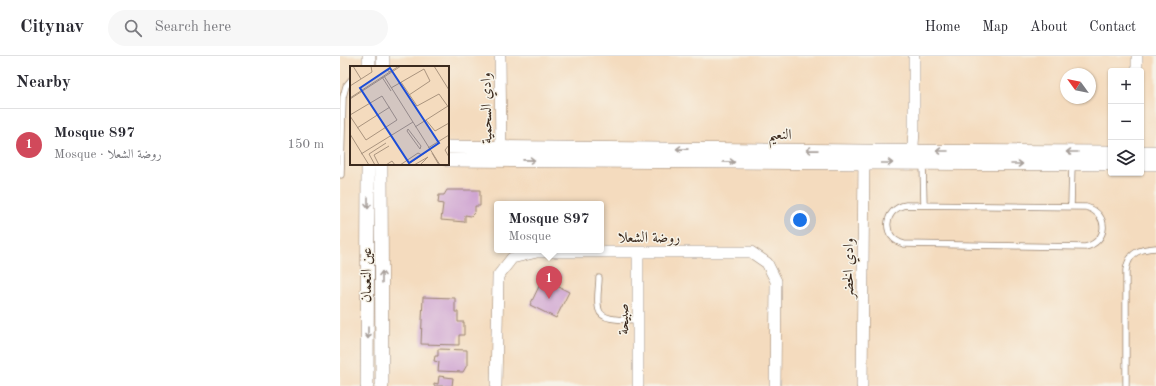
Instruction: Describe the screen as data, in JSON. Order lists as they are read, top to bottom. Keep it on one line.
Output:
{"streets":{"street":["وادي السحمية","النعيم","روضة الشعلا","وادي الخضر","عين النعمان","صبيحة"]},"crossings":[["وادي السحمية","النعيم"],["النعيم","وادي الخضر"],["روضة الشعلا","صبيحة"]],"north":"top left","page":{"header":"Citynav","search":"Search here","nav":["Home","Map","About","Contact"],"heading":"Nearby","map_buttons":["+","−"],"list":[{"mark":"1","name":"Mosque 897","note":"Mosque · روضة الشعلا","value":"150 m"}],"popup":["Mosque 897","Mosque"],"pins":"1"}}
